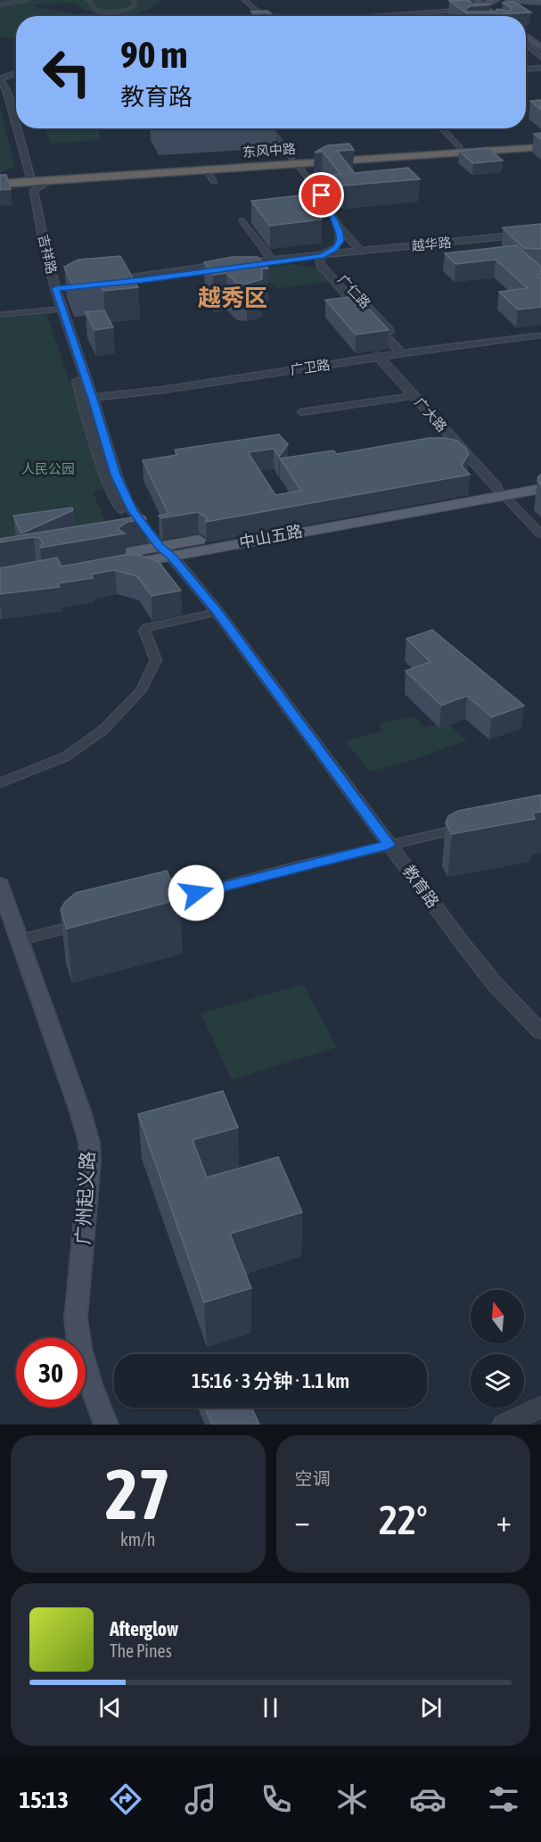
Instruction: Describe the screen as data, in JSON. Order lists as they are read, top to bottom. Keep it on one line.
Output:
{"streets":{"highway":["东风中路"],"main road":["中山五路","广州起义路"],"street":["越华路","吉祥路","广仁路","广卫路","广大路","教育路"]},"crossings":[["东风中路","吉祥路"],["越华路","广仁路"],["吉祥路","广卫路"],["吉祥路","中山五路"],["广仁路","广卫路"],["广卫路","广大路"],["广大路","中山五路"],["中山五路","教育路"]],"districts":["越秀区"],"parks":["人民公园"],"north":"top","page":{"turn":["90 m","教育路"],"limit":"30","trip":"15:16 · 3 分钟 · 1.1 km","tile":[["27","km/h"],"空调"],"heat":["−","22°","+"],"song":["Afterglow","The Pines"],"tabs":"15:13"}}
